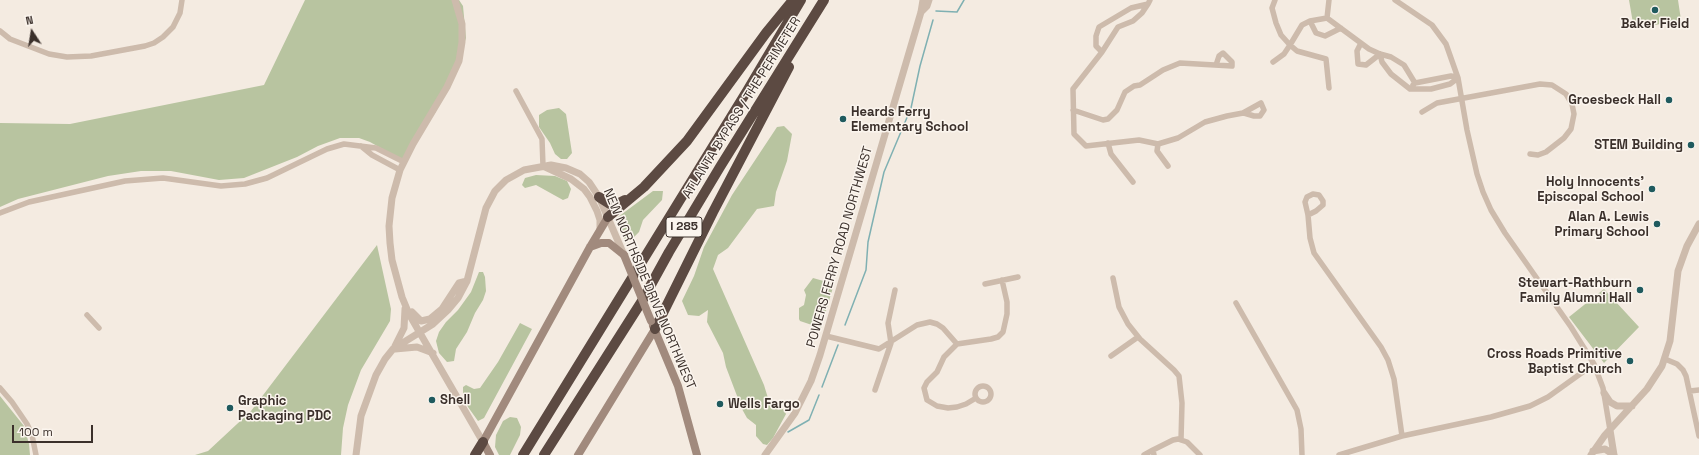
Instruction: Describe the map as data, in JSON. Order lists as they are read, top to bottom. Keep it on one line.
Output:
{"streets":{"highway":["ATLANTA BYPASS / THE PERIMETER","I 285"],"main road":["NEW NORTHSIDE DRIVE NORTHWEST"],"street":["POWERS FERRY ROAD NORTHWEST"]},"places":["Baker Field","Groesbeck Hall","Heards Ferry Elementary School","STEM Building","Holy Innocents' Episcopal School","Alan A. Lewis Primary School","Stewart-Rathburn Family Alumni Hall","Cross Roads Primitive Baptist Church","Shell","Wells Fargo","Graphic Packaging PDC"],"scale_bar":"100 m","north":"top"}
